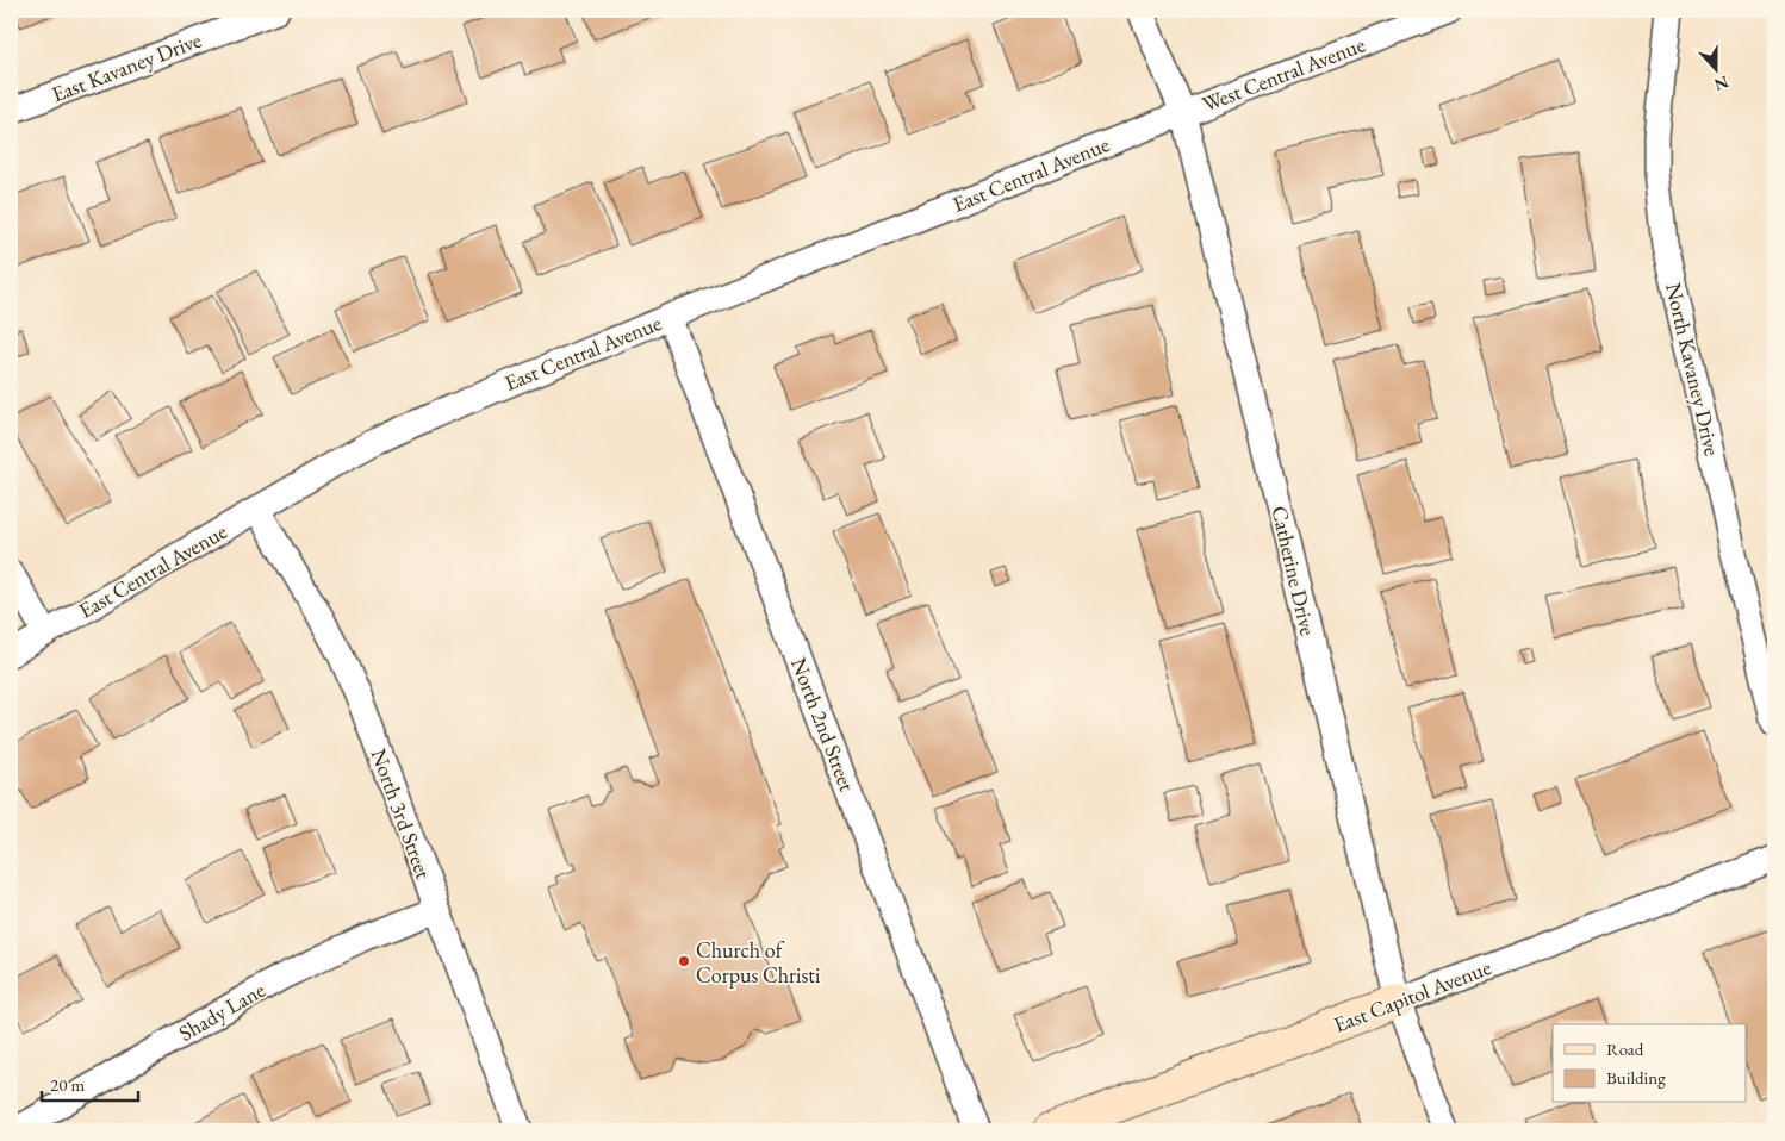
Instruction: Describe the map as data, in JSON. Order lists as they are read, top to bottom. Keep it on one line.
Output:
{"streets":{"street":["East Kavaney Drive","West Central Avenue","East Central Avenue","North Kavaney Drive","Catherine Drive","North 2nd Street","North 3rd Street","East Capitol Avenue","Shady Lane"]},"crossings":[["West Central Avenue","East Central Avenue"],["West Central Avenue","Catherine Drive"],["East Central Avenue","Catherine Drive"],["East Central Avenue","North 2nd Street"],["East Central Avenue","North 3rd Street"],["Catherine Drive","East Capitol Avenue"],["North 3rd Street","Shady Lane"]],"places":["Church of Corpus Christi"],"legend":["Road","Building"],"scale_bar":"20 m","north":"bottom"}
